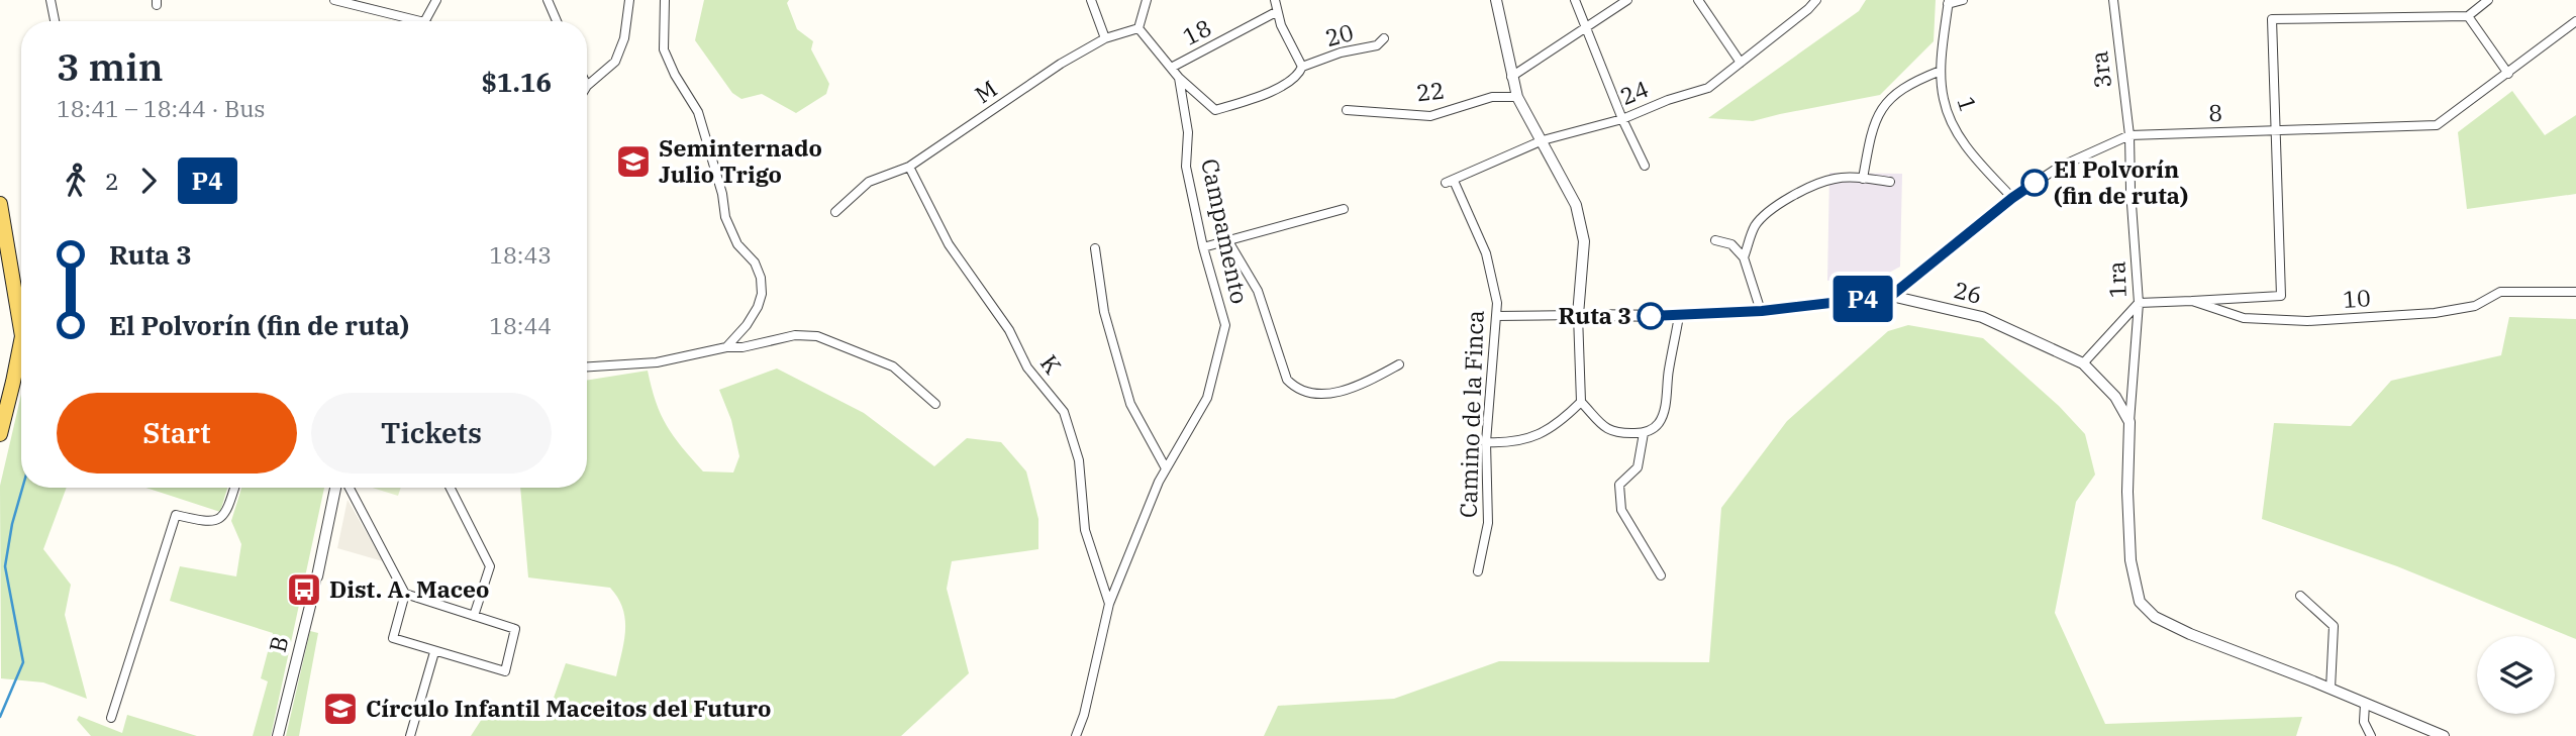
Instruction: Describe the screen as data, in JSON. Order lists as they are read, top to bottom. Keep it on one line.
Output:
{"streets":{"street":["18","20","3ra","M","22","24","1","8","Campamento","1ra","26","10","K","Camino de la Finca","B"]},"crossings":[["18","Campamento"],["20","Campamento"],["3ra","8"],["3ra","1ra"],["M","Campamento"],["M","K"],["24","Camino de la Finca"],["1","8"],["8","1ra"],["8","26"],["Campamento","K"],["1ra","10"],["26","Camino de la Finca"]],"places":{"school or university":["Seminternado Julio Trigo","Círculo Infantil Maceitos del Futuro"],"other":["El Polvorín (fin de ruta)","Ruta 3"],"bus stop":["Dist. A. Maceo"]},"lines":["bus line P4"],"page":{"on_map":"P4","heading":["3 min","18:41 – 18:44 · Bus","$1.16"],"legs":["2","P4"],"list":[{"name":"Ruta 3","value":"18:43"},{"name":"El Polvorín (fin de ruta)","value":"18:44"}],"buttons":["Start","Tickets"]}}
